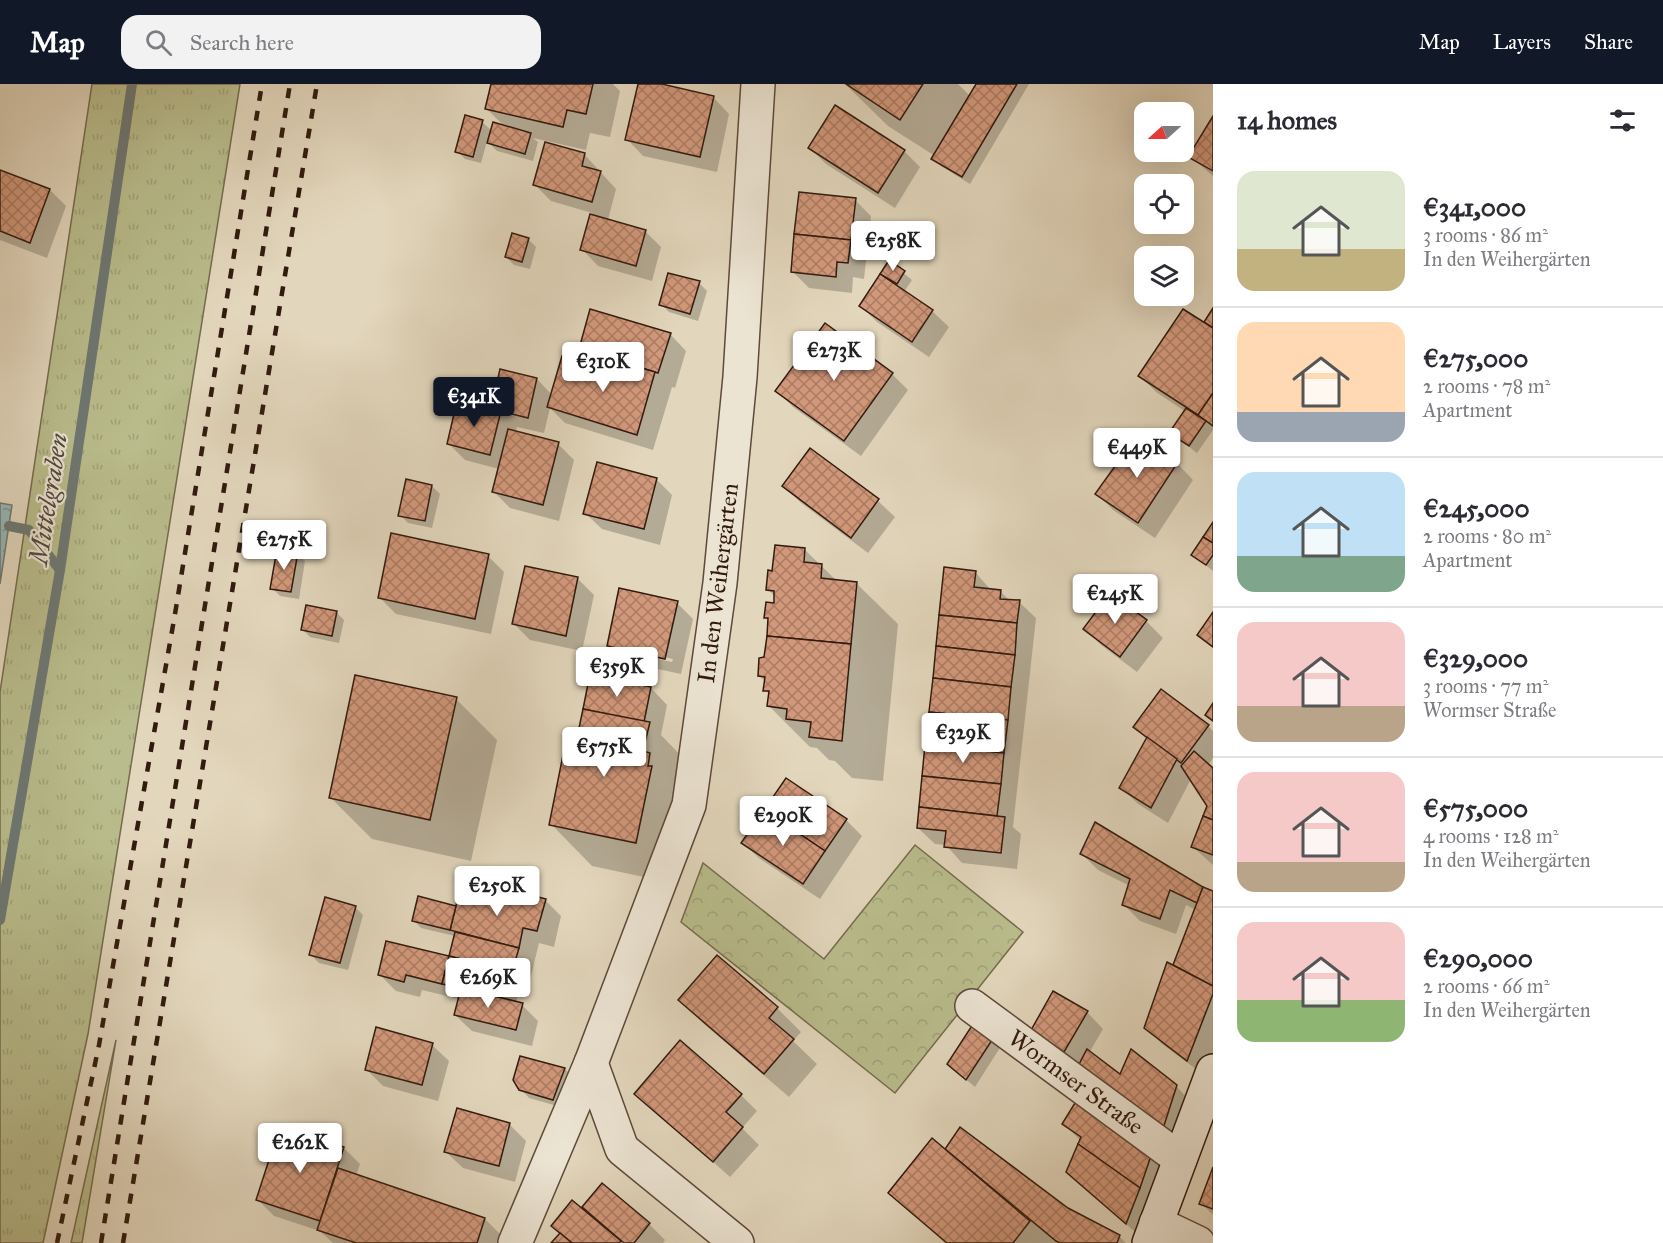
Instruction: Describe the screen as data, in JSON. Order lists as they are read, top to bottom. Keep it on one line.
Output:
{"streets":{"street":["In den Weihergärten","Wormser Straße"]},"water":["Mittelgraben"],"north":"left","page":{"header":"Map","search":"Search here","nav":["Map","Layers","Share"],"heading":"14 homes","list":[{"name":"€341,000","note":"3 rooms · 86 m² · In den Weihergärten"},{"name":"€275,000","note":"2 rooms · 78 m² · Apartment"},{"name":"€245,000","note":"2 rooms · 80 m² · Apartment"},{"name":"€329,000","note":"3 rooms · 77 m² · Wormser Straße"},{"name":"€575,000","note":"4 rooms · 128 m² · In den Weihergärten"},{"name":"€290,000","note":"2 rooms · 66 m² · In den Weihergärten"}],"price":["€258K","€273K","€310K","€341K","€449K","€275K","€245K","€359K","€329K","€575K","€290K","€250K","€269K","€262K"]}}
